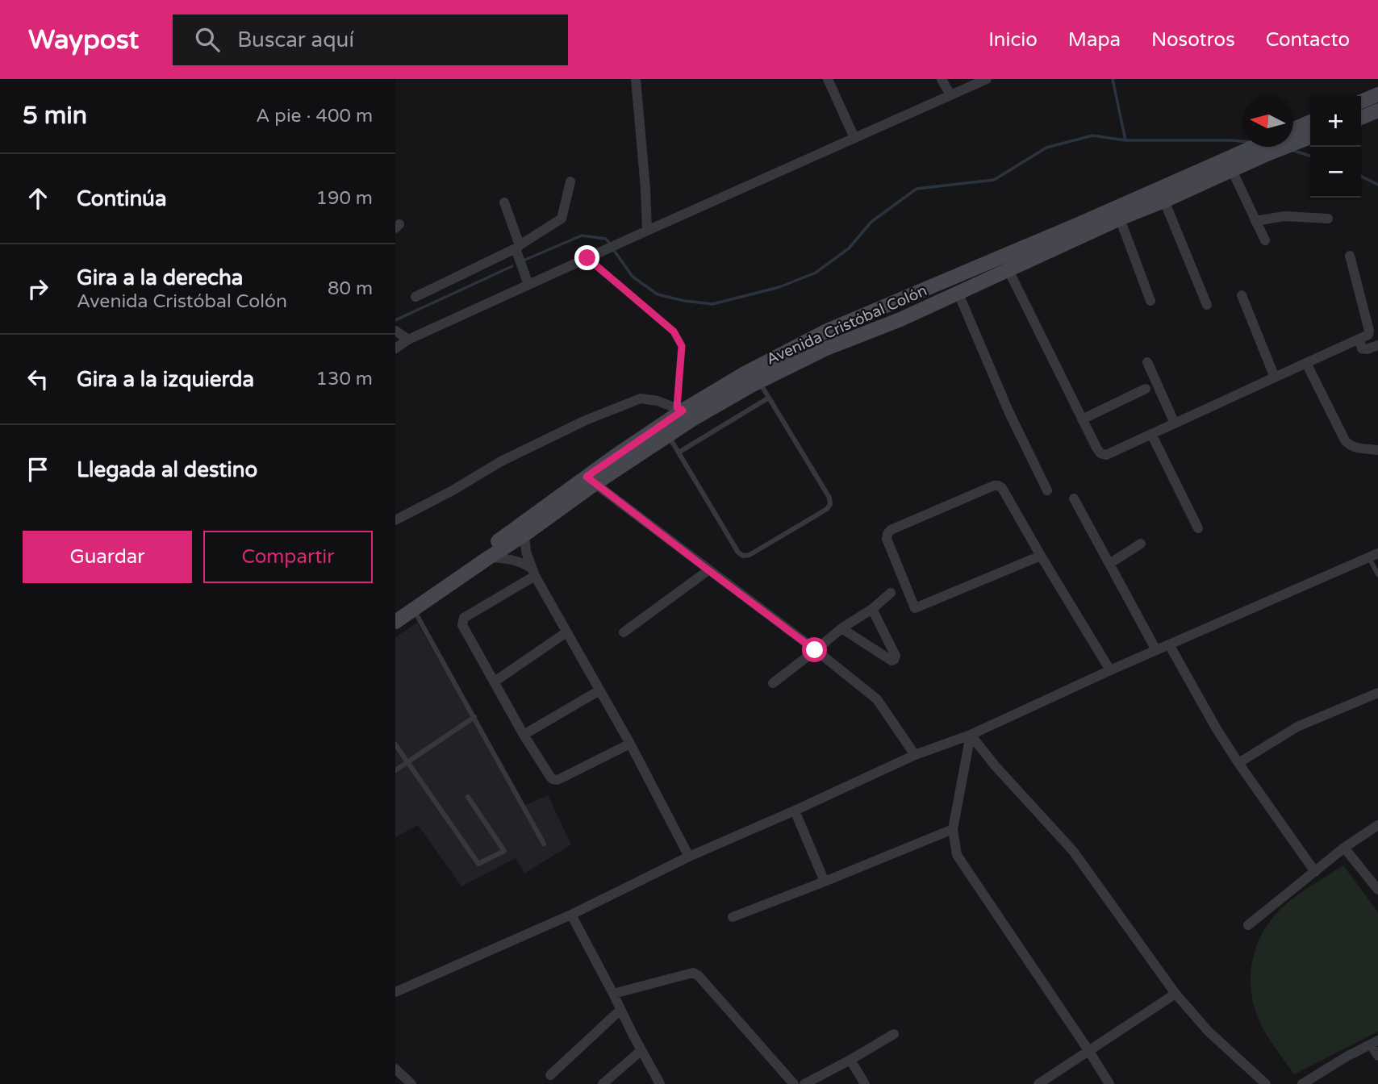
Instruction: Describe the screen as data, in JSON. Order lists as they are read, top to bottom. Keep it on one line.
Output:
{"streets":{"street":["Avenida Cristóbal Colón"]},"north":"left","page":{"header":"Waypost","search":"Buscar aquí","nav":["Inicio","Mapa","Nosotros","Contacto"],"heading":["5 min","A pie · 400 m"],"map_buttons":["+","−"],"list":[["Continúa","190 m"],["Gira a la derecha","Avenida Cristóbal Colón","80 m"],["Gira a la izquierda","130 m"],"Llegada al destino"],"buttons":["Guardar","Compartir"]}}
